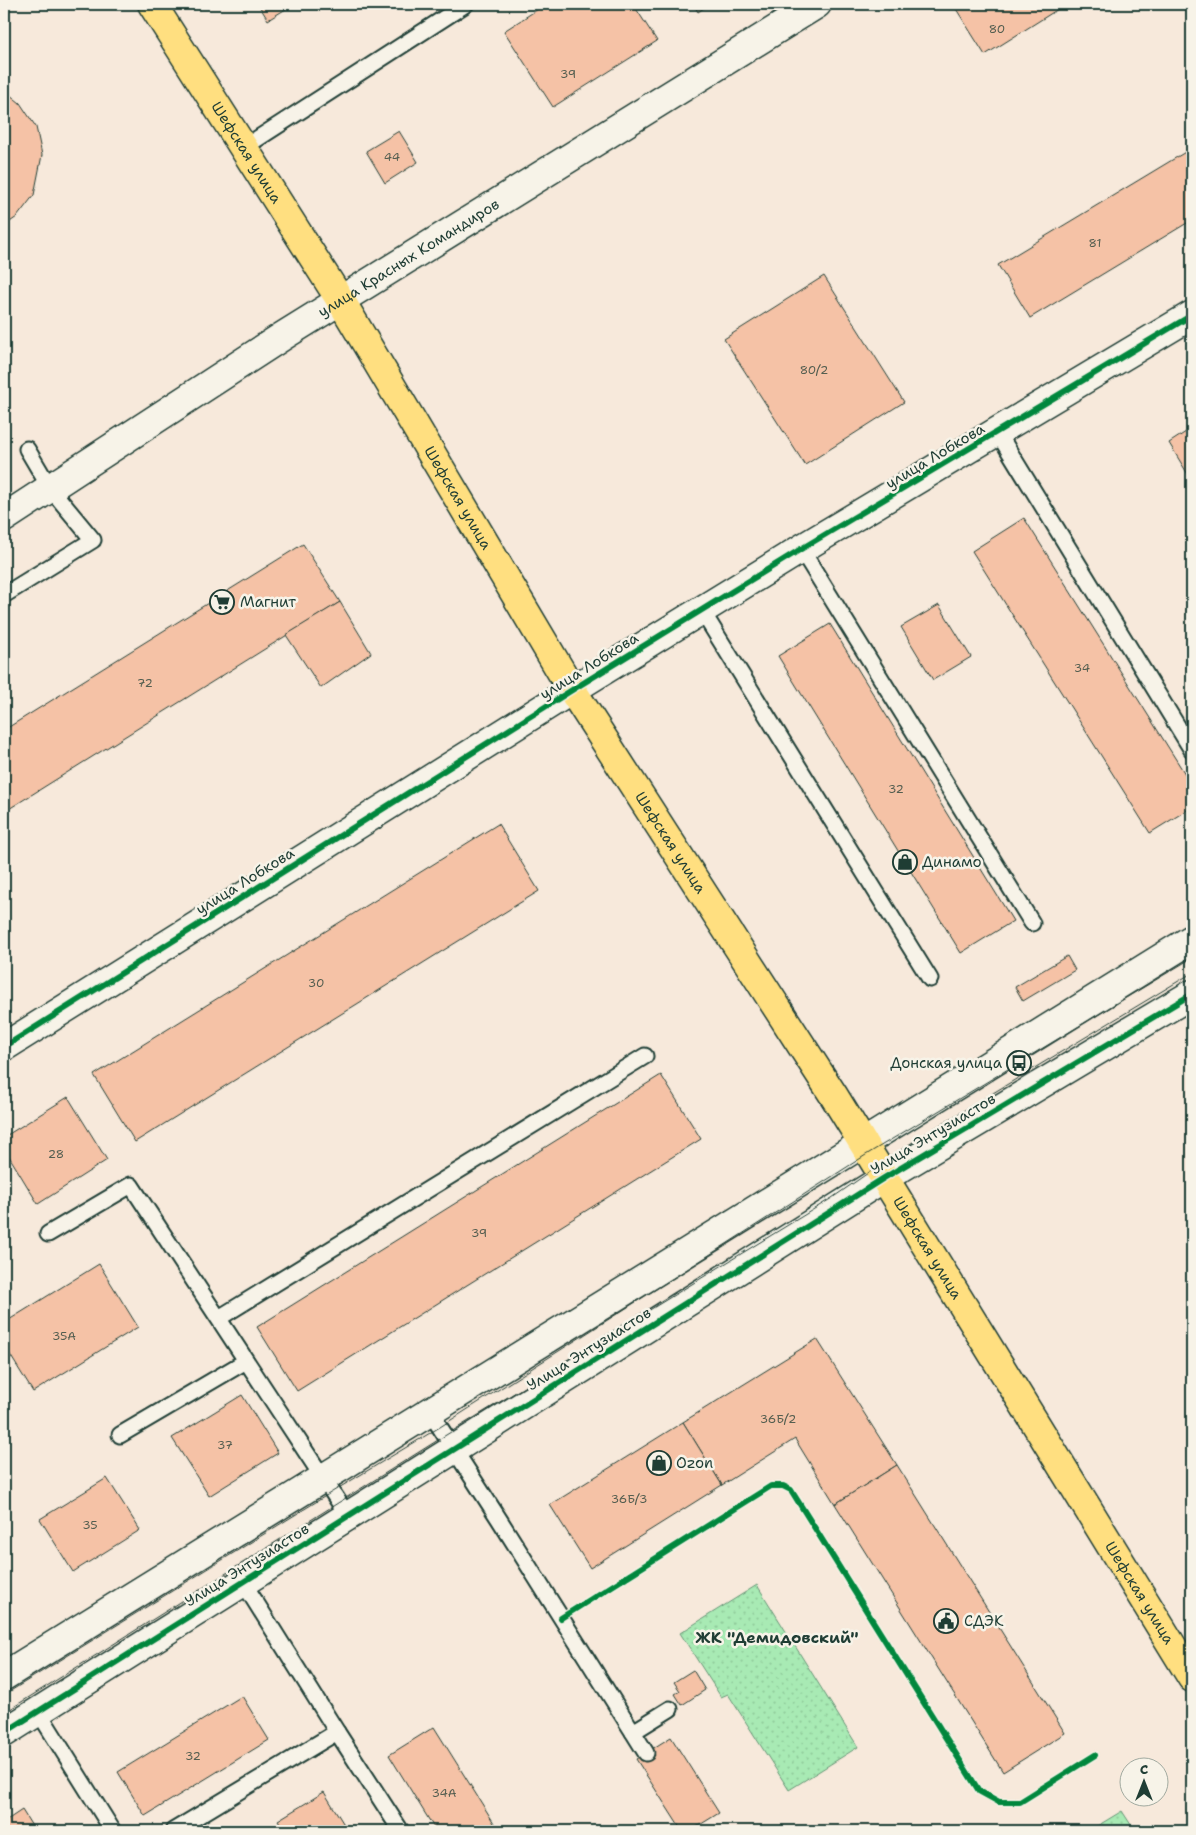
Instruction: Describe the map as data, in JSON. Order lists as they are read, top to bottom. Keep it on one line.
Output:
{"streets":{"main road":["Шефская улица"],"street":["улица Красных Командиров","улица Лобкова","Улица Энтузиастов"]},"crossings":[["Шефская улица","улица Красных Командиров"],["Шефская улица","улица Лобкова"],["Шефская улица","Улица Энтузиастов"]],"districts":["ЖК \"Демидовский\""],"places":{"supermarket":["Магнит"],"shop":["Динамо","Ozon"],"bus stop":["Донская улица"],"public building":["СДЭК"]},"house_numbers":["80","39","44","81","80/2","34","72","32","30","28","39","35А","36Б/2","37","36Б/3","35","32","34А"],"north":"top"}
